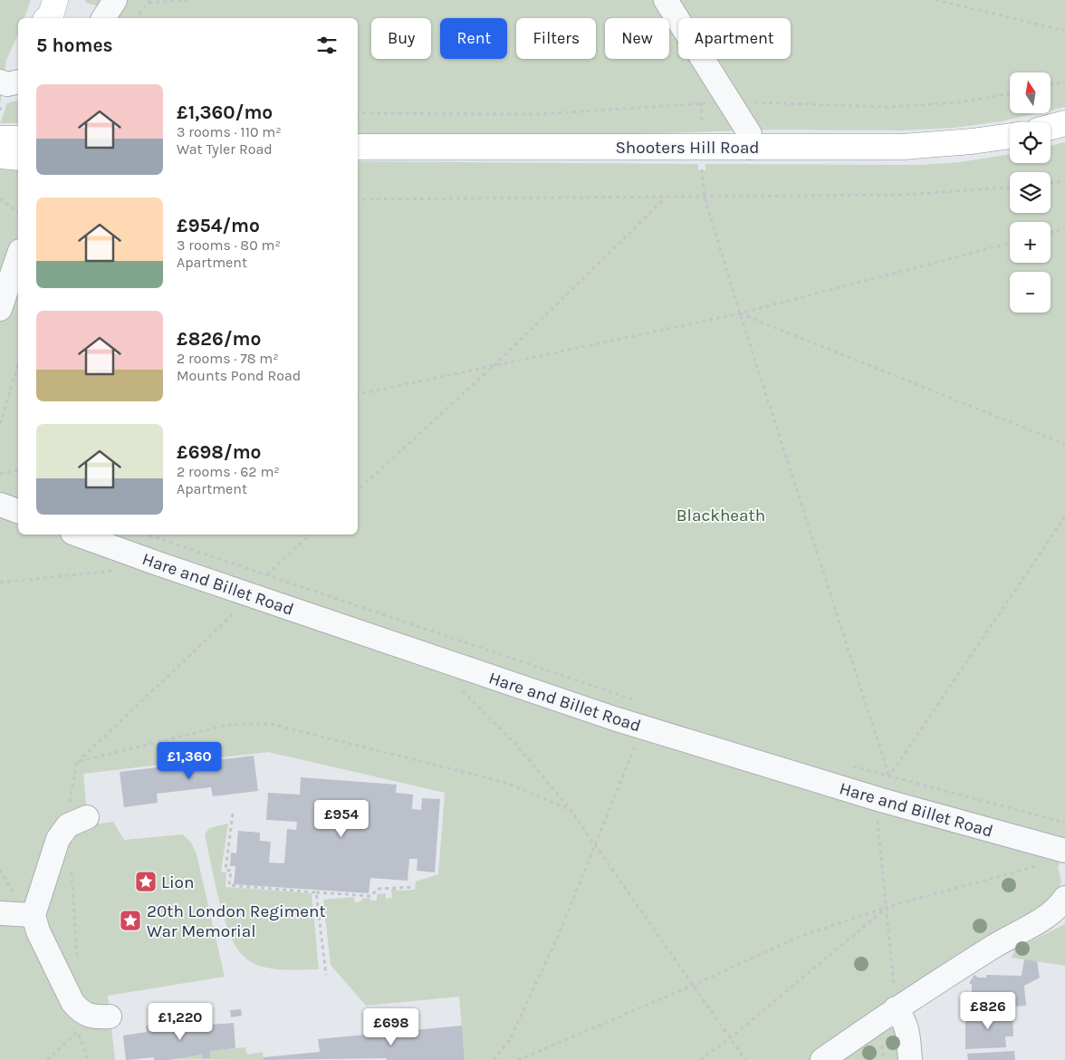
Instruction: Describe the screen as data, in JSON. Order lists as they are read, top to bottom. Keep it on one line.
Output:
{"streets":{"highway":["Shooters Hill Road"],"street":["Hare and Billet Road"]},"parks":["Blackheath"],"places":{"place":["Lion","20th London Regiment War Memorial"]},"north":"top","page":{"chip":["Buy","Rent","Filters","New","Apartment"],"heading":"5 homes","map_buttons":["+","−"],"list":[{"name":"£1,360/mo","note":"3 rooms · 110 m² · Wat Tyler Road"},{"name":"£954/mo","note":"3 rooms · 80 m² · Apartment"},{"name":"£826/mo","note":"2 rooms · 78 m² · Mounts Pond Road"},{"name":"£698/mo","note":"2 rooms · 62 m² · Apartment"}],"price":["£1,360","£954","£826","£1,220","£698"]}}
